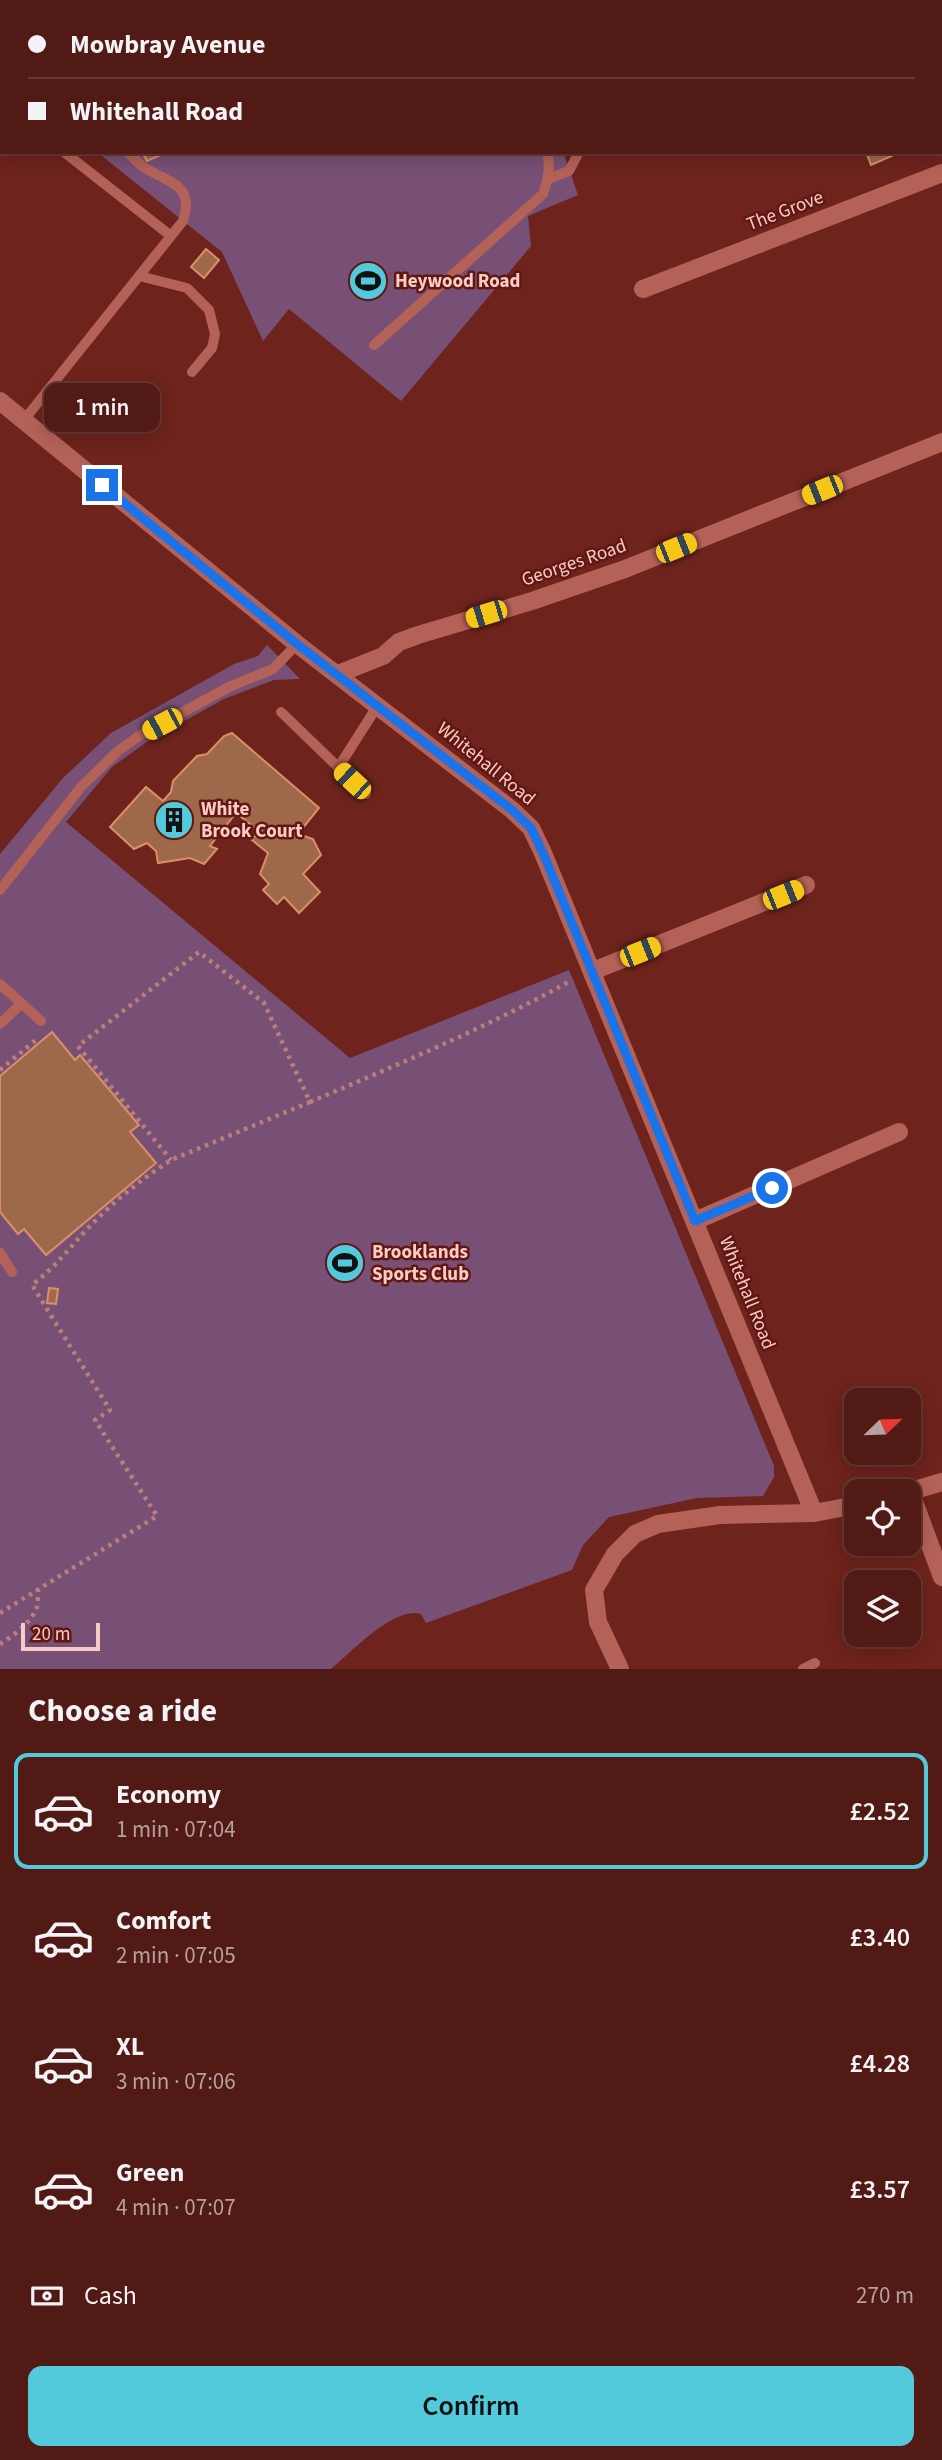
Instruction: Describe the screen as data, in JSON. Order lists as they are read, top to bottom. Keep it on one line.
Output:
{"streets":{"street":["The Grove","Georges Road","Whitehall Road"]},"crossings":[["Georges Road","Whitehall Road"]],"places":{"sports":["Heywood Road","Brooklands Sports Club"],"building":["White Brook Court"]},"scale_bar":"20 m","north":"top right","page":{"banner":["Mowbray Avenue","Whitehall Road"],"bubble":"1 min","scale":"20 m","heading":"Choose a ride","list":[{"name":"Economy","note":"1 min · 07:04","value":"£2.52"},{"name":"Comfort","note":"2 min · 07:05","value":"£3.40"},{"name":"XL","note":"3 min · 07:06","value":"£4.28"},{"name":"Green","note":"4 min · 07:07","value":"£3.57"}],"pay":["Cash","270 m"],"buttons":"Confirm"}}
